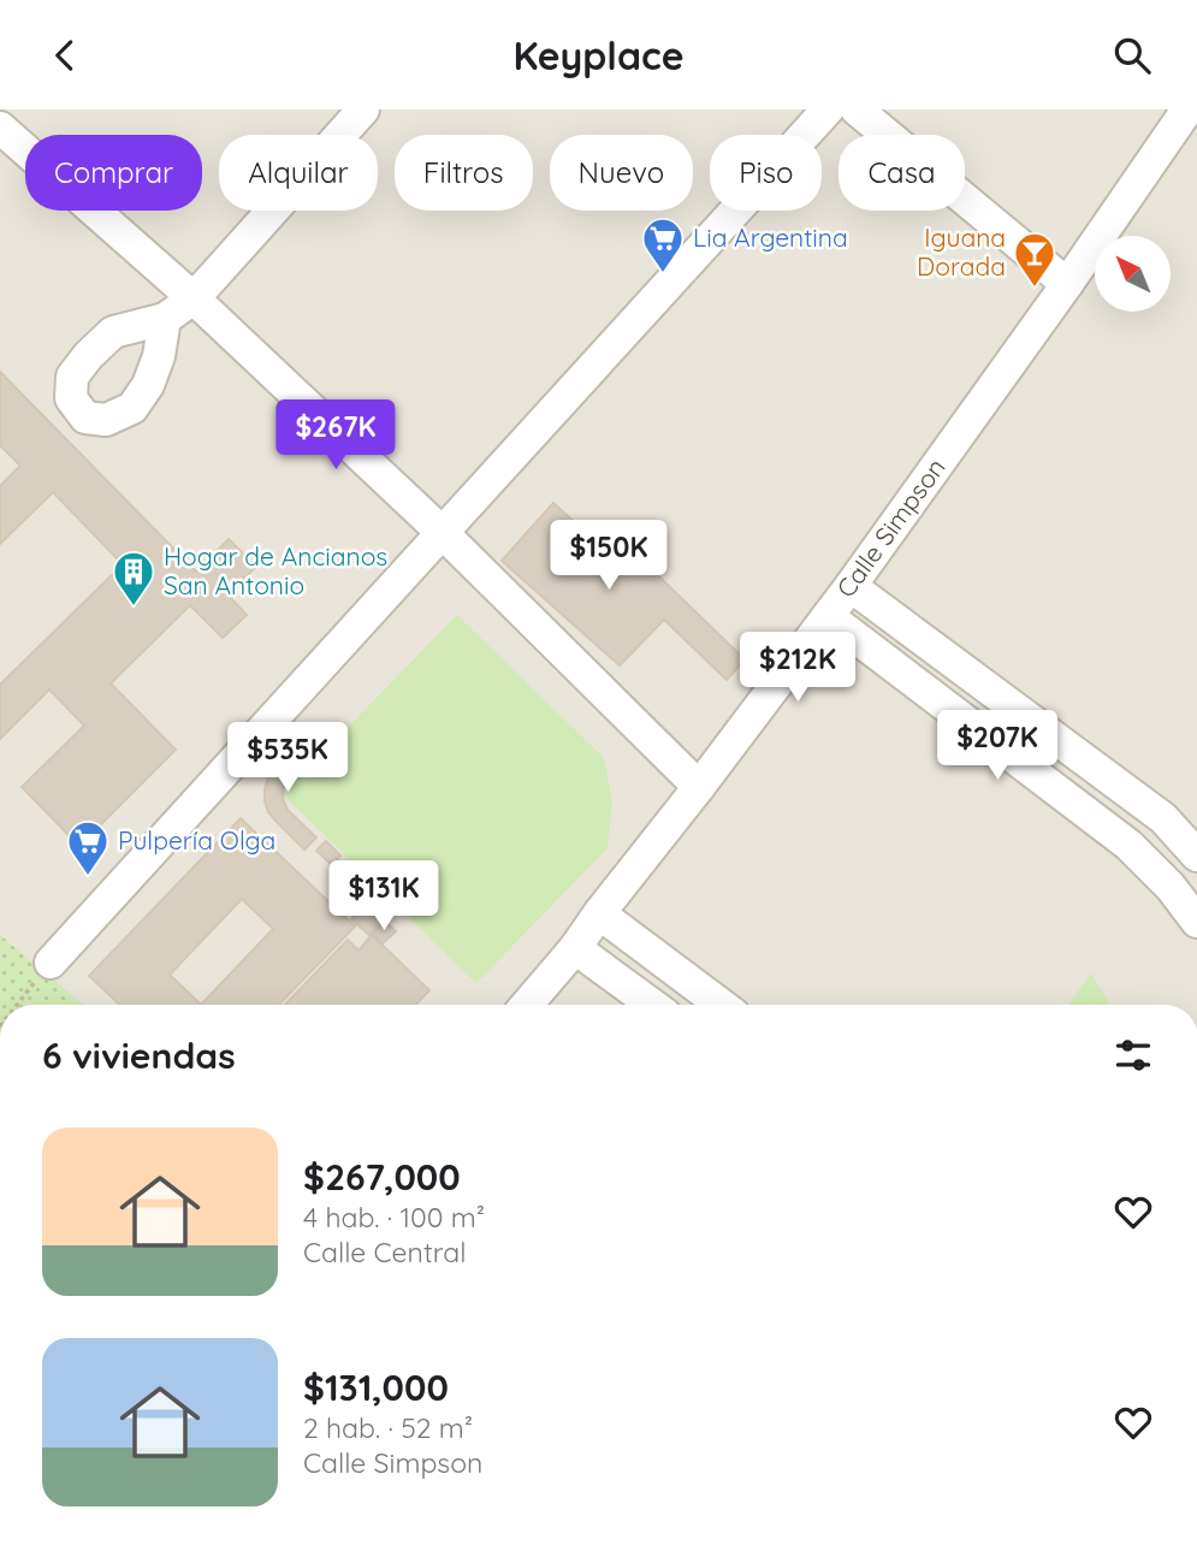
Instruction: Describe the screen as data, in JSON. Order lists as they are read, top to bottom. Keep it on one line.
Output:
{"streets":{"street":["Calle Simpson"]},"places":{"supermarket":["Lia Argentina","Pulpería Olga"],"bar":["Iguana Dorada"],"building":["Hogar de Ancianos San Antonio"]},"north":"top left","page":{"header":"Keyplace","chip":["Comprar","Alquilar","Filtros","Nuevo","Piso","Casa"],"price":["$267K","$150K","$212K","$207K","$535K","$131K"],"heading":"6 viviendas","list":[{"name":"$267,000","note":"4 hab. · 100 m² · Calle Central"},{"name":"$131,000","note":"2 hab. · 52 m² · Calle Simpson"}]}}
